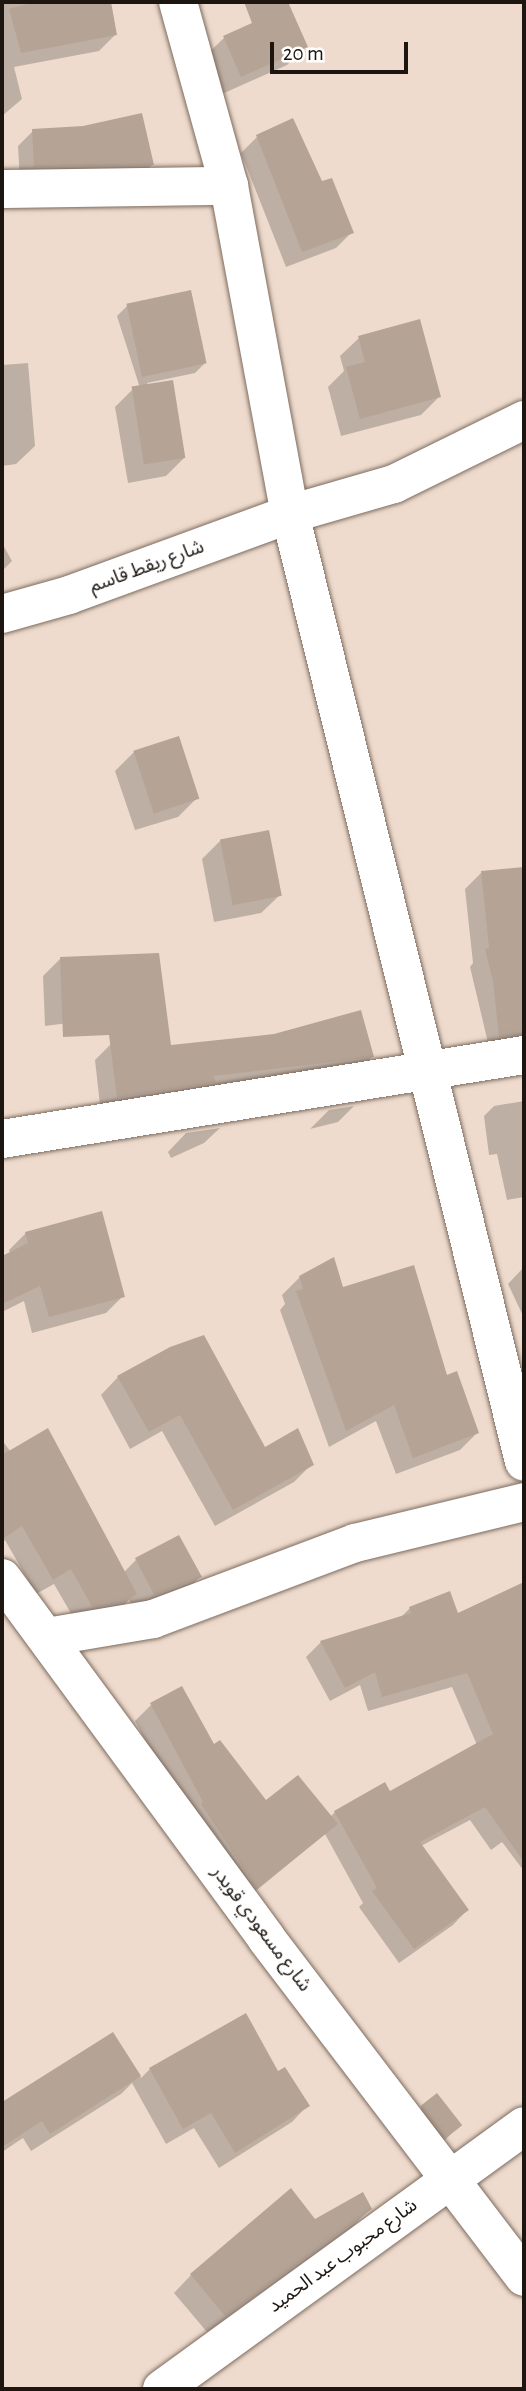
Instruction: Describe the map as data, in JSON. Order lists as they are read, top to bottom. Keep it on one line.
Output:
{"streets":{"street":["شارع ريقط قاسم","شارع مسعودي قويدر","شارع محبوب عبد الحميد"]},"crossings":[["شارع مسعودي قويدر","شارع محبوب عبد الحميد"]],"scale_bar":"20 m"}
